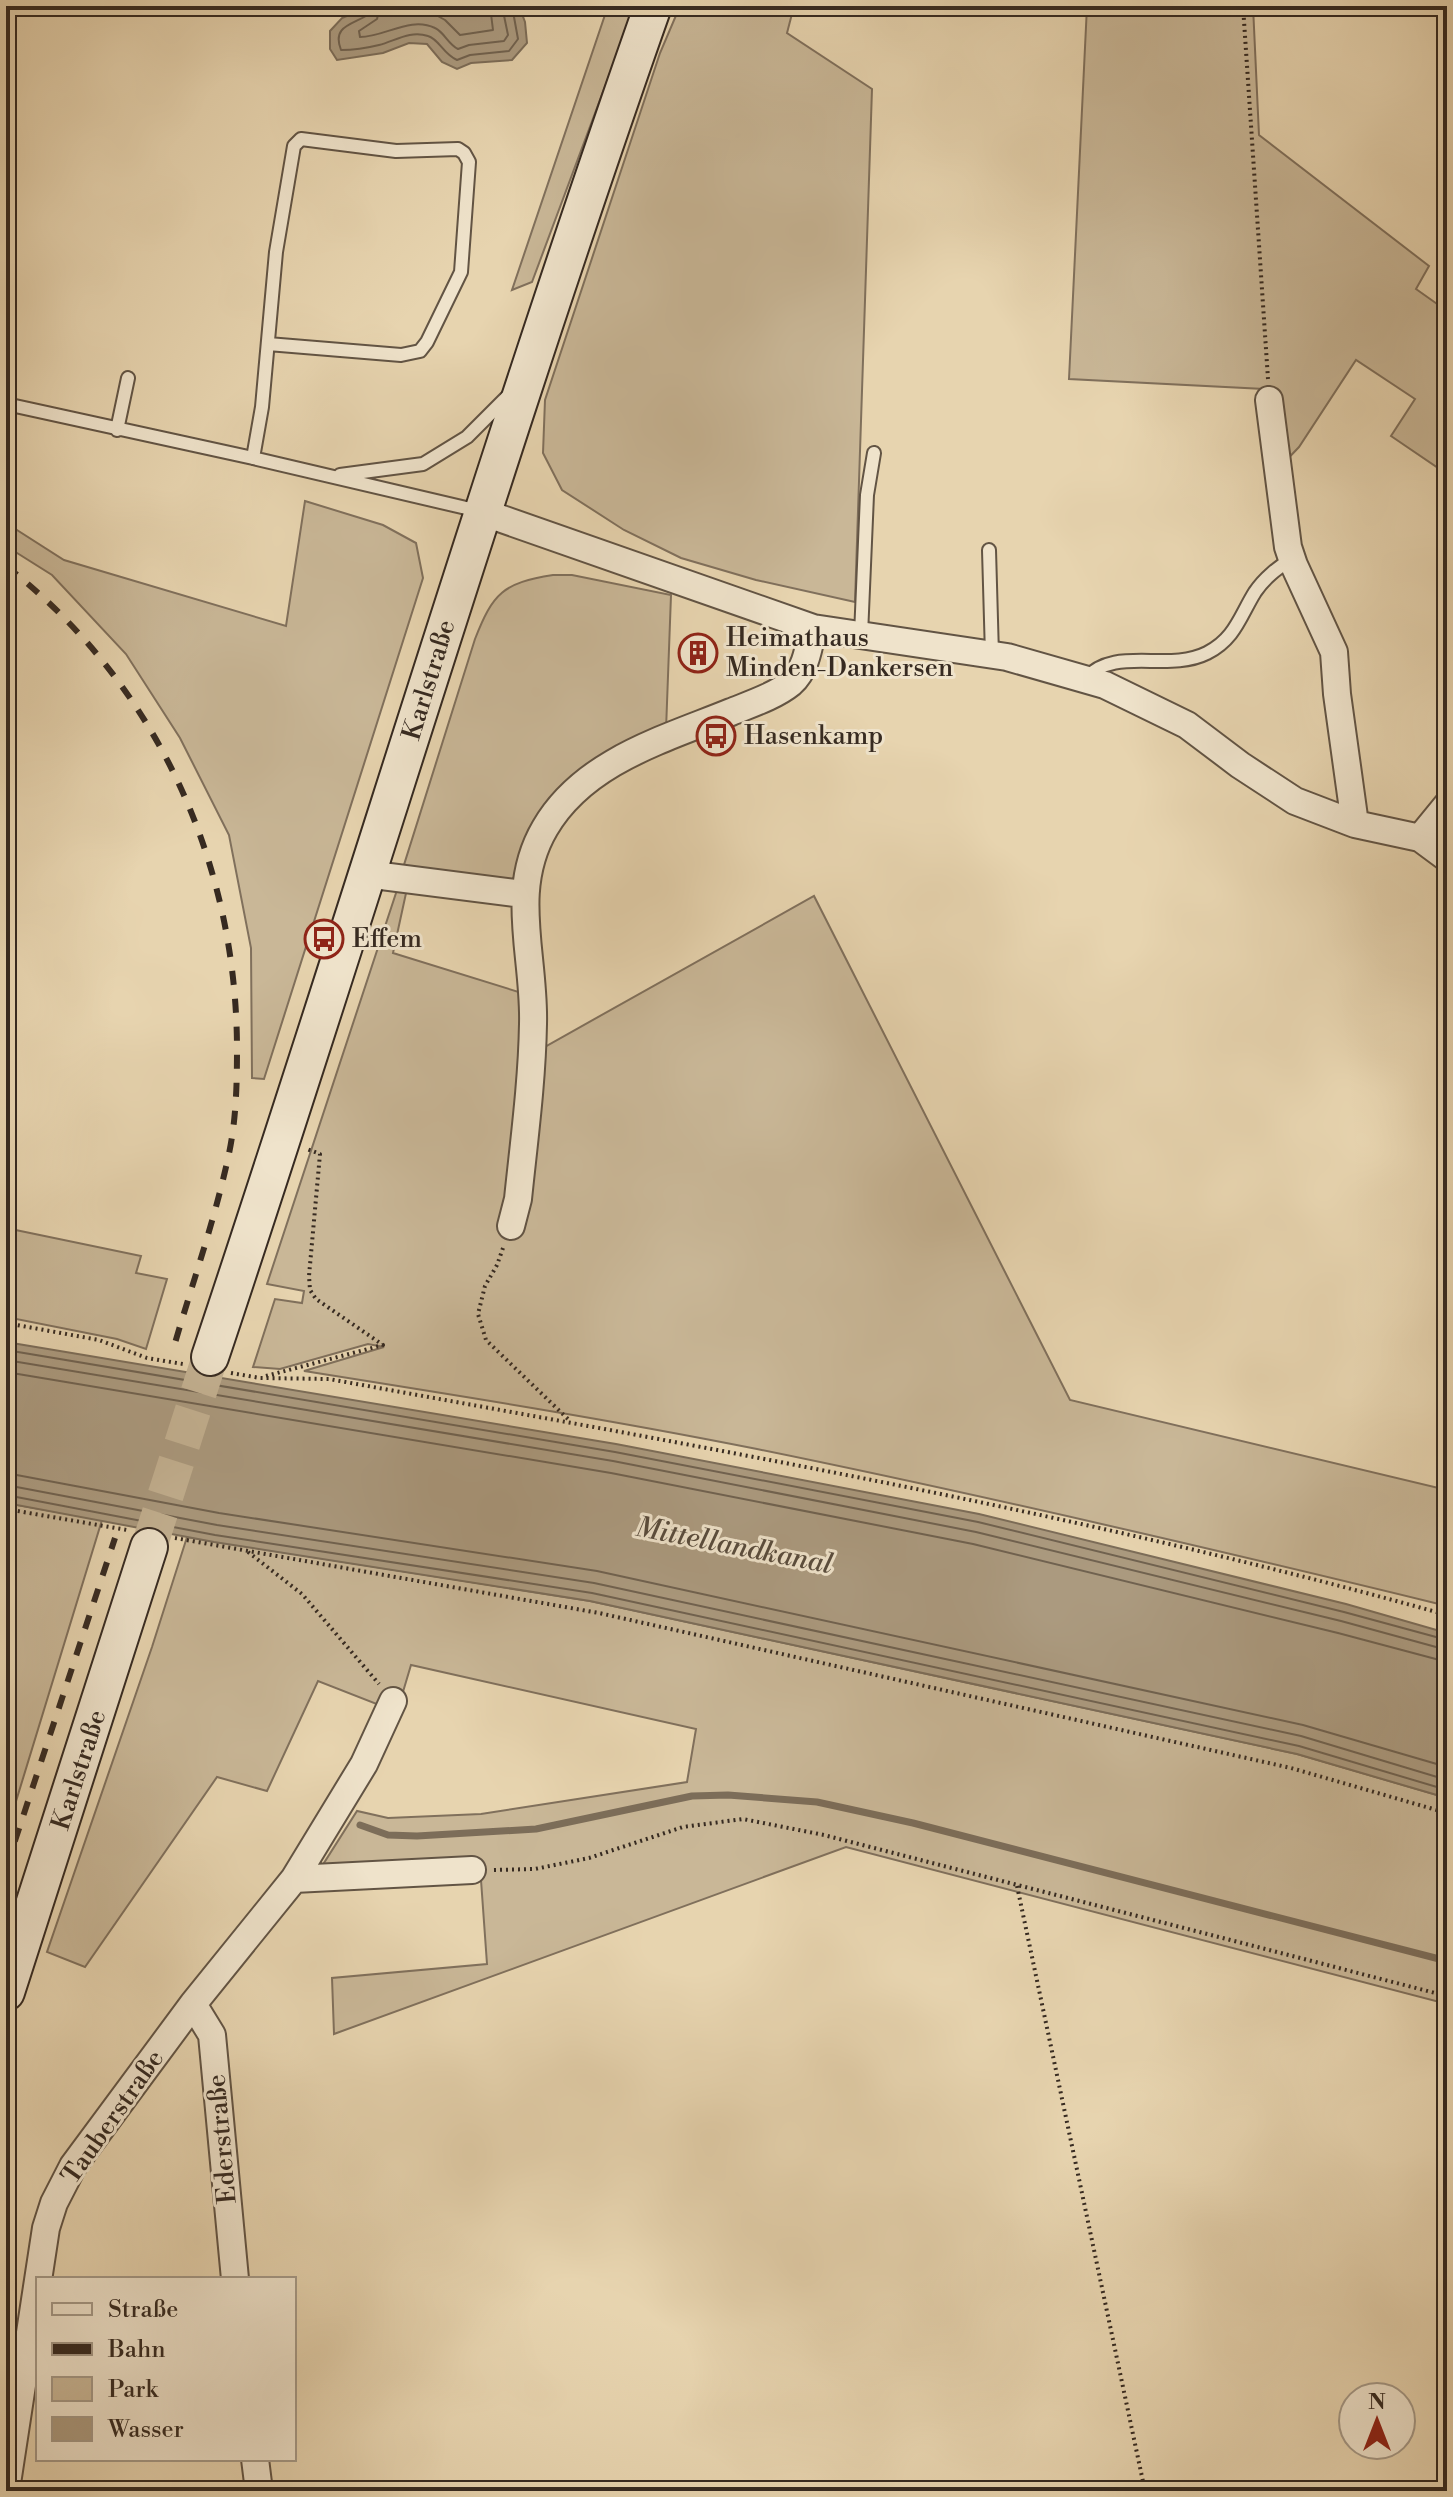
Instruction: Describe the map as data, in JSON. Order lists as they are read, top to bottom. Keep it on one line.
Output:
{"streets":{"street":["Karlstraße","Tauberstraße","Ederstraße"]},"crossings":[["Tauberstraße","Ederstraße"]],"water":["Mittellandkanal"],"places":{"building":["Heimathaus Minden-Dankersen"],"bus stop":["Hasenkamp","Effem"]},"legend":["Straße","Bahn","Park","Wasser"],"north":"top"}
